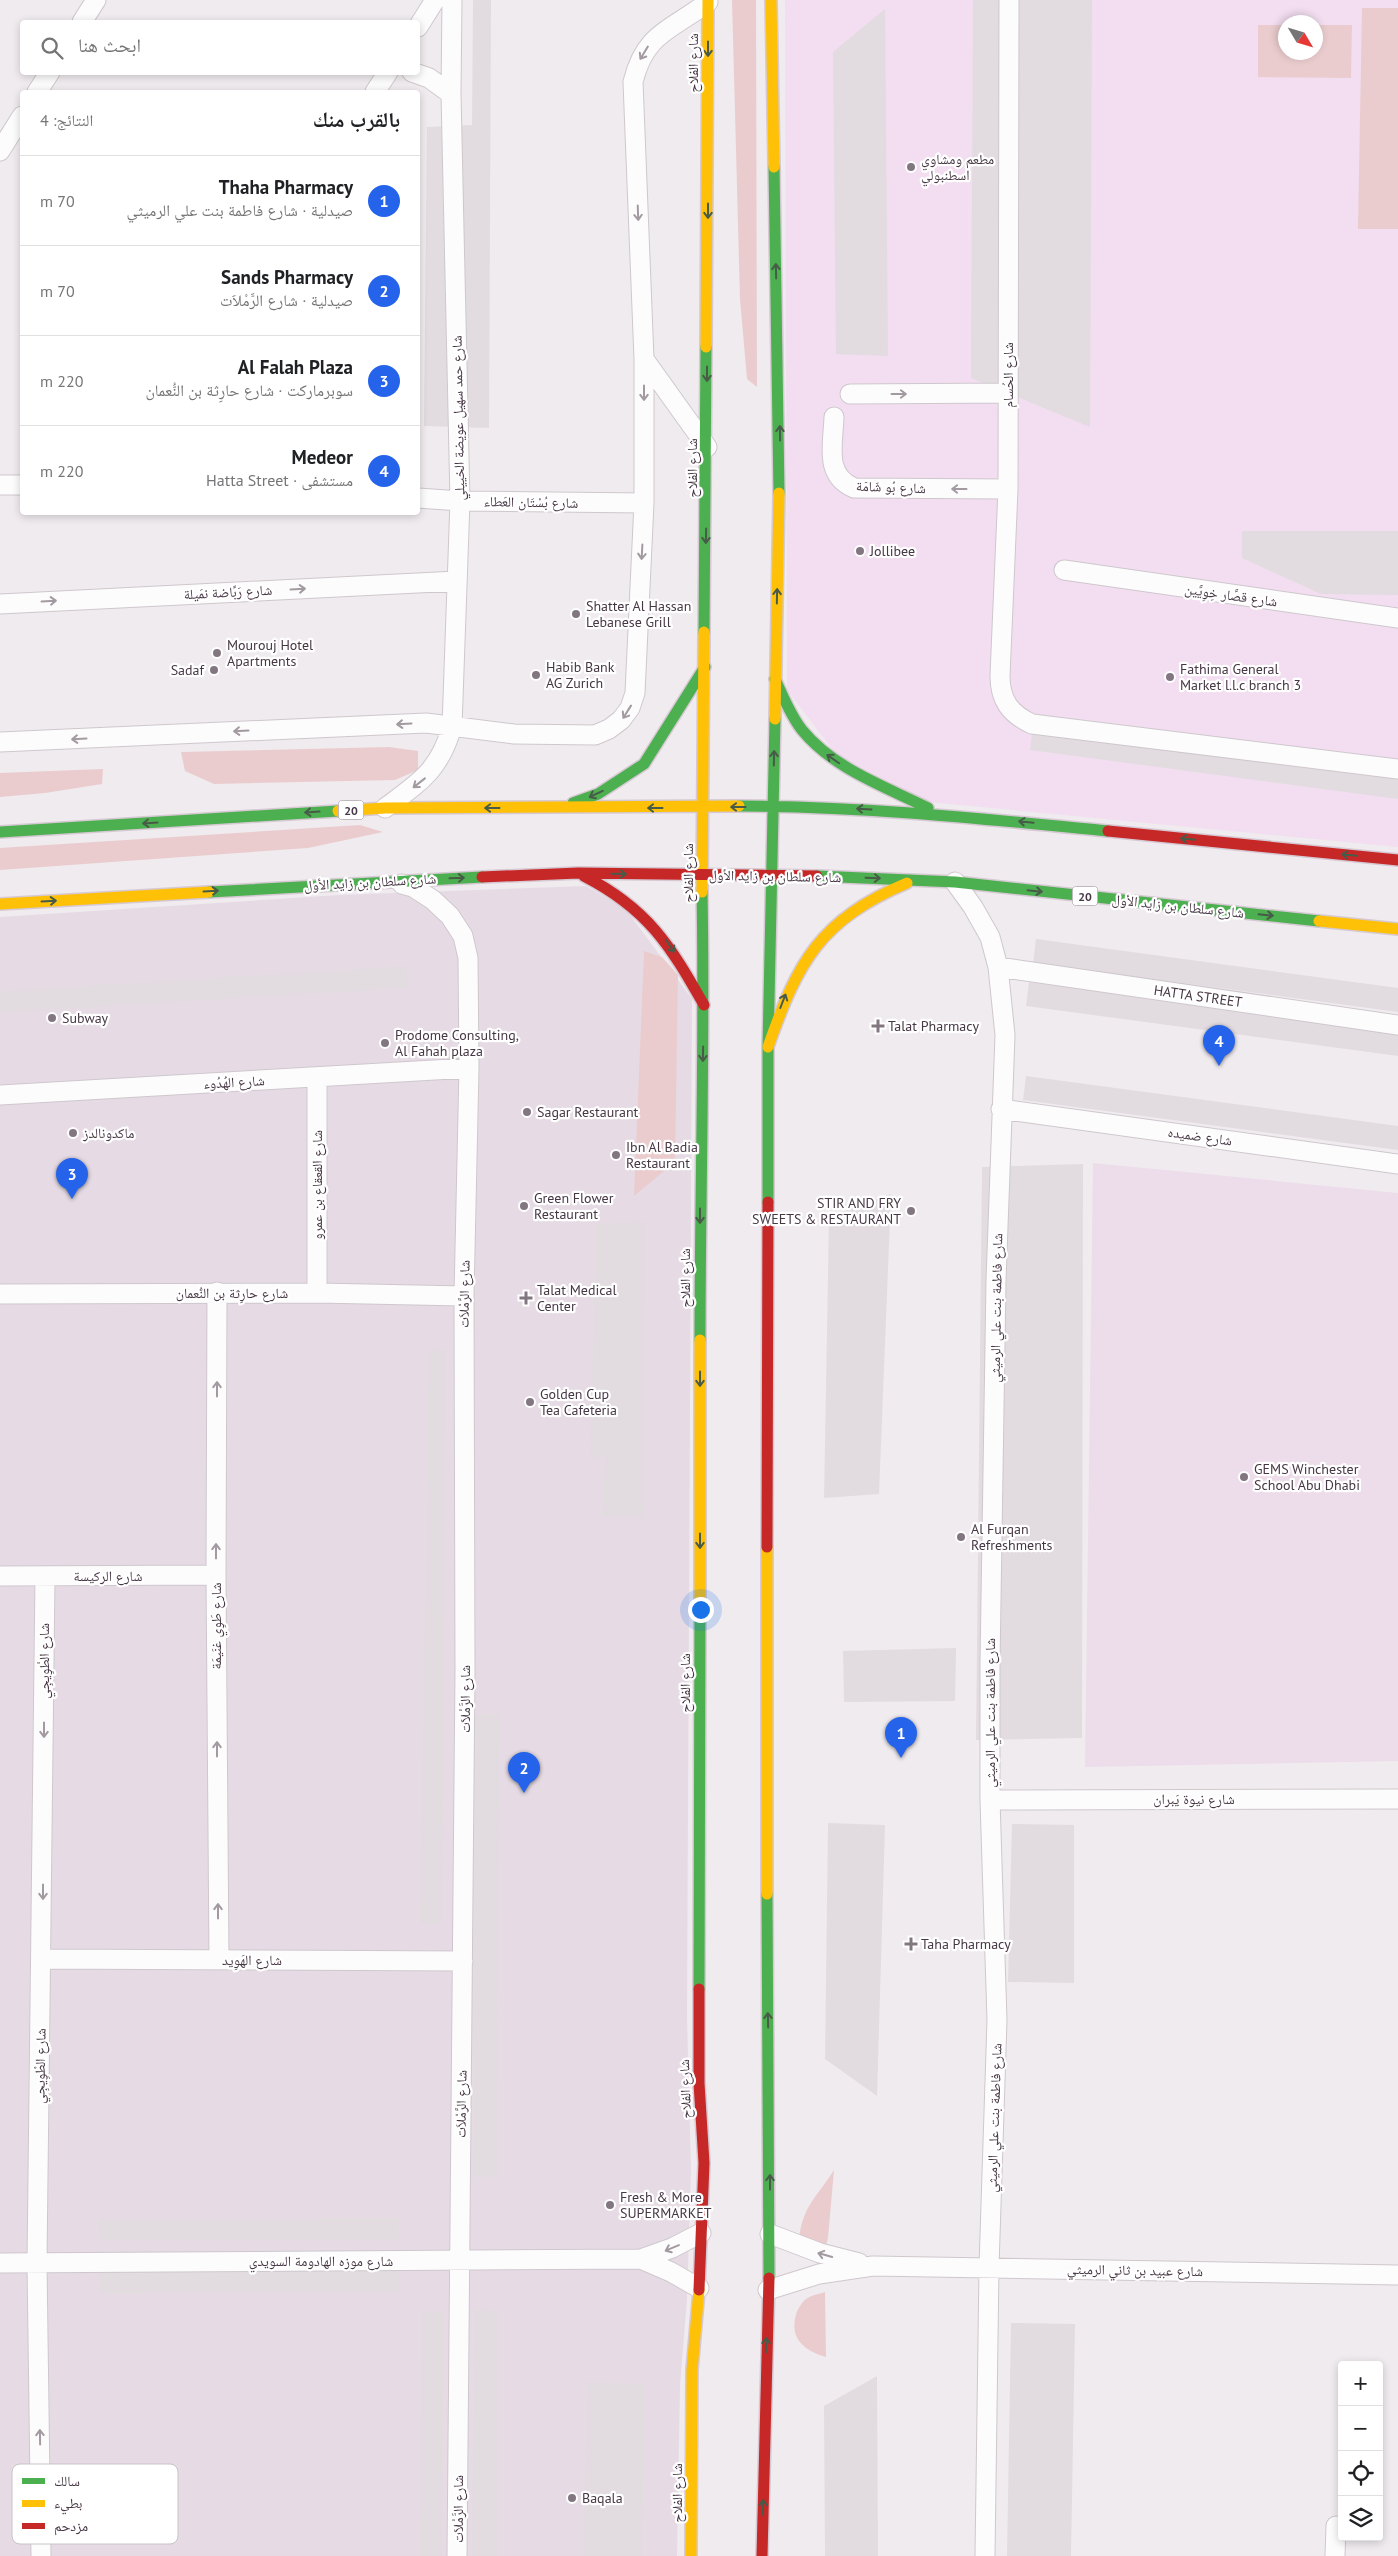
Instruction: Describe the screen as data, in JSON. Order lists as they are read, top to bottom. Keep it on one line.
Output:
{"streets":{"main road":["شارع الفلاح","20","شارع سلطان بن زايد الأول"],"street":["شارع الحُسام","شارع حمد سهيل عويضة الخييلي","شارع بُو شَامَة","شارع بُسْتَان العَطاء","شارع رَبَّاضة نمَيلة","شارع قصَّار خِوِيَّين","HATTA STREET","شارع الهُدُوء","شارع ضميده","شارع القعقاع بن عمرو","شارع حارِثة بن النُّعمان","شارع الرَّمْلاَت","شارع فاطمة بنت علي الرميثي","شارع الركيسة","شارع طَوِي غنَيمَة","شارع الطْوِيجِي","شارع نيوة يَبران","شارع الهَوِيد","شارع موزه الهادومة السويدي","شارع عبيد بن ثاني الرميثي"]},"crossings":[["شارع الفلاح","20"],["شارع الفلاح","شارع سلطان بن زايد الأول"],["شارع الفلاح","شارع موزه الهادومة السويدي"],["شارع الحُسام","شارع بُو شَامَة"],["شارع حمد سهيل عويضة الخييلي","شارع بُسْتَان العَطاء"],["شارع حمد سهيل عويضة الخييلي","شارع رَبَّاضة نمَيلة"],["شارع حمد سهيل عويضة الخييلي","20"],["شارع سلطان بن زايد الأول","شارع الرَّمْلاَت"],["شارع سلطان بن زايد الأول","شارع فاطمة بنت علي الرميثي"],["HATTA STREET","شارع فاطمة بنت علي الرميثي"],["شارع الهُدُوء","شارع القعقاع بن عمرو"],["شارع الهُدُوء","شارع الرَّمْلاَت"],["شارع ضميده","شارع فاطمة بنت علي الرميثي"],["شارع القعقاع بن عمرو","شارع حارِثة بن النُّعمان"],["شارع حارِثة بن النُّعمان","شارع الرَّمْلاَت"],["شارع حارِثة بن النُّعمان","شارع طَوِي غنَيمَة"],["شارع الرَّمْلاَت","شارع الهَوِيد"],["شارع الرَّمْلاَت","شارع موزه الهادومة السويدي"],["شارع فاطمة بنت علي الرميثي","شارع نيوة يَبران"],["شارع فاطمة بنت علي الرميثي","شارع عبيد بن ثاني الرميثي"],["شارع الركيسة","شارع طَوِي غنَيمَة"],["شارع الركيسة","شارع الطْوِيجِي"],["شارع طَوِي غنَيمَة","شارع الهَوِيد"],["شارع الطْوِيجِي","شارع الهَوِيد"],["شارع الطْوِيجِي","شارع موزه الهادومة السويدي"]],"one_way":["شارع بُو شَامَة","شارع طَوِي غنَيمَة"],"places":{"other":["مطعم ومشاوي اسطنبولي","Jollibee","Shatter Al Hassan Lebanese Grill","Mourouj Hotel Apartments","Sadaf","Habib Bank AG Zurich","Fathima General Market l.l.c branch 3","Subway","Prodome Consulting, Al Fahah plaza","Sagar Restaurant","ماكدونالدز","Ibn Al Badia Restaurant","Green Flower Restaurant","STIR AND FRY SWEETS & RESTAURANT","Golden Cup Tea Cafeteria","GEMS Winchester School Abu Dhabi","Al Furqan Refreshments","Fresh & More SUPERMARKET","Baqala"],"health":["Talat Pharmacy","Talat Medical Center","Taha Pharmacy"]},"legend":["سالك","بطيء","مزدحم"],"north":"bottom right","page":{"search":"ابحث هنا","heading":["بالقرب منك","النتائج: 4"],"list":[{"mark":"1","name":"Thaha Pharmacy","note":"صيدلية · شارع فاطمة بنت علي الرميثي","value":"70 m"},{"mark":"2","name":"Sands Pharmacy","note":"صيدلية · شارع الرَّمْلاَت","value":"70 m"},{"mark":"3","name":"Al Falah Plaza","note":"سوبرماركت · شارع حارِثة بن النُّعمان","value":"220 m"},{"mark":"4","name":"Medeor","note":"مستشفى · Hatta Street","value":"220 m"}],"pins":["4","3","1","2"],"map_buttons":["+","−"]}}
